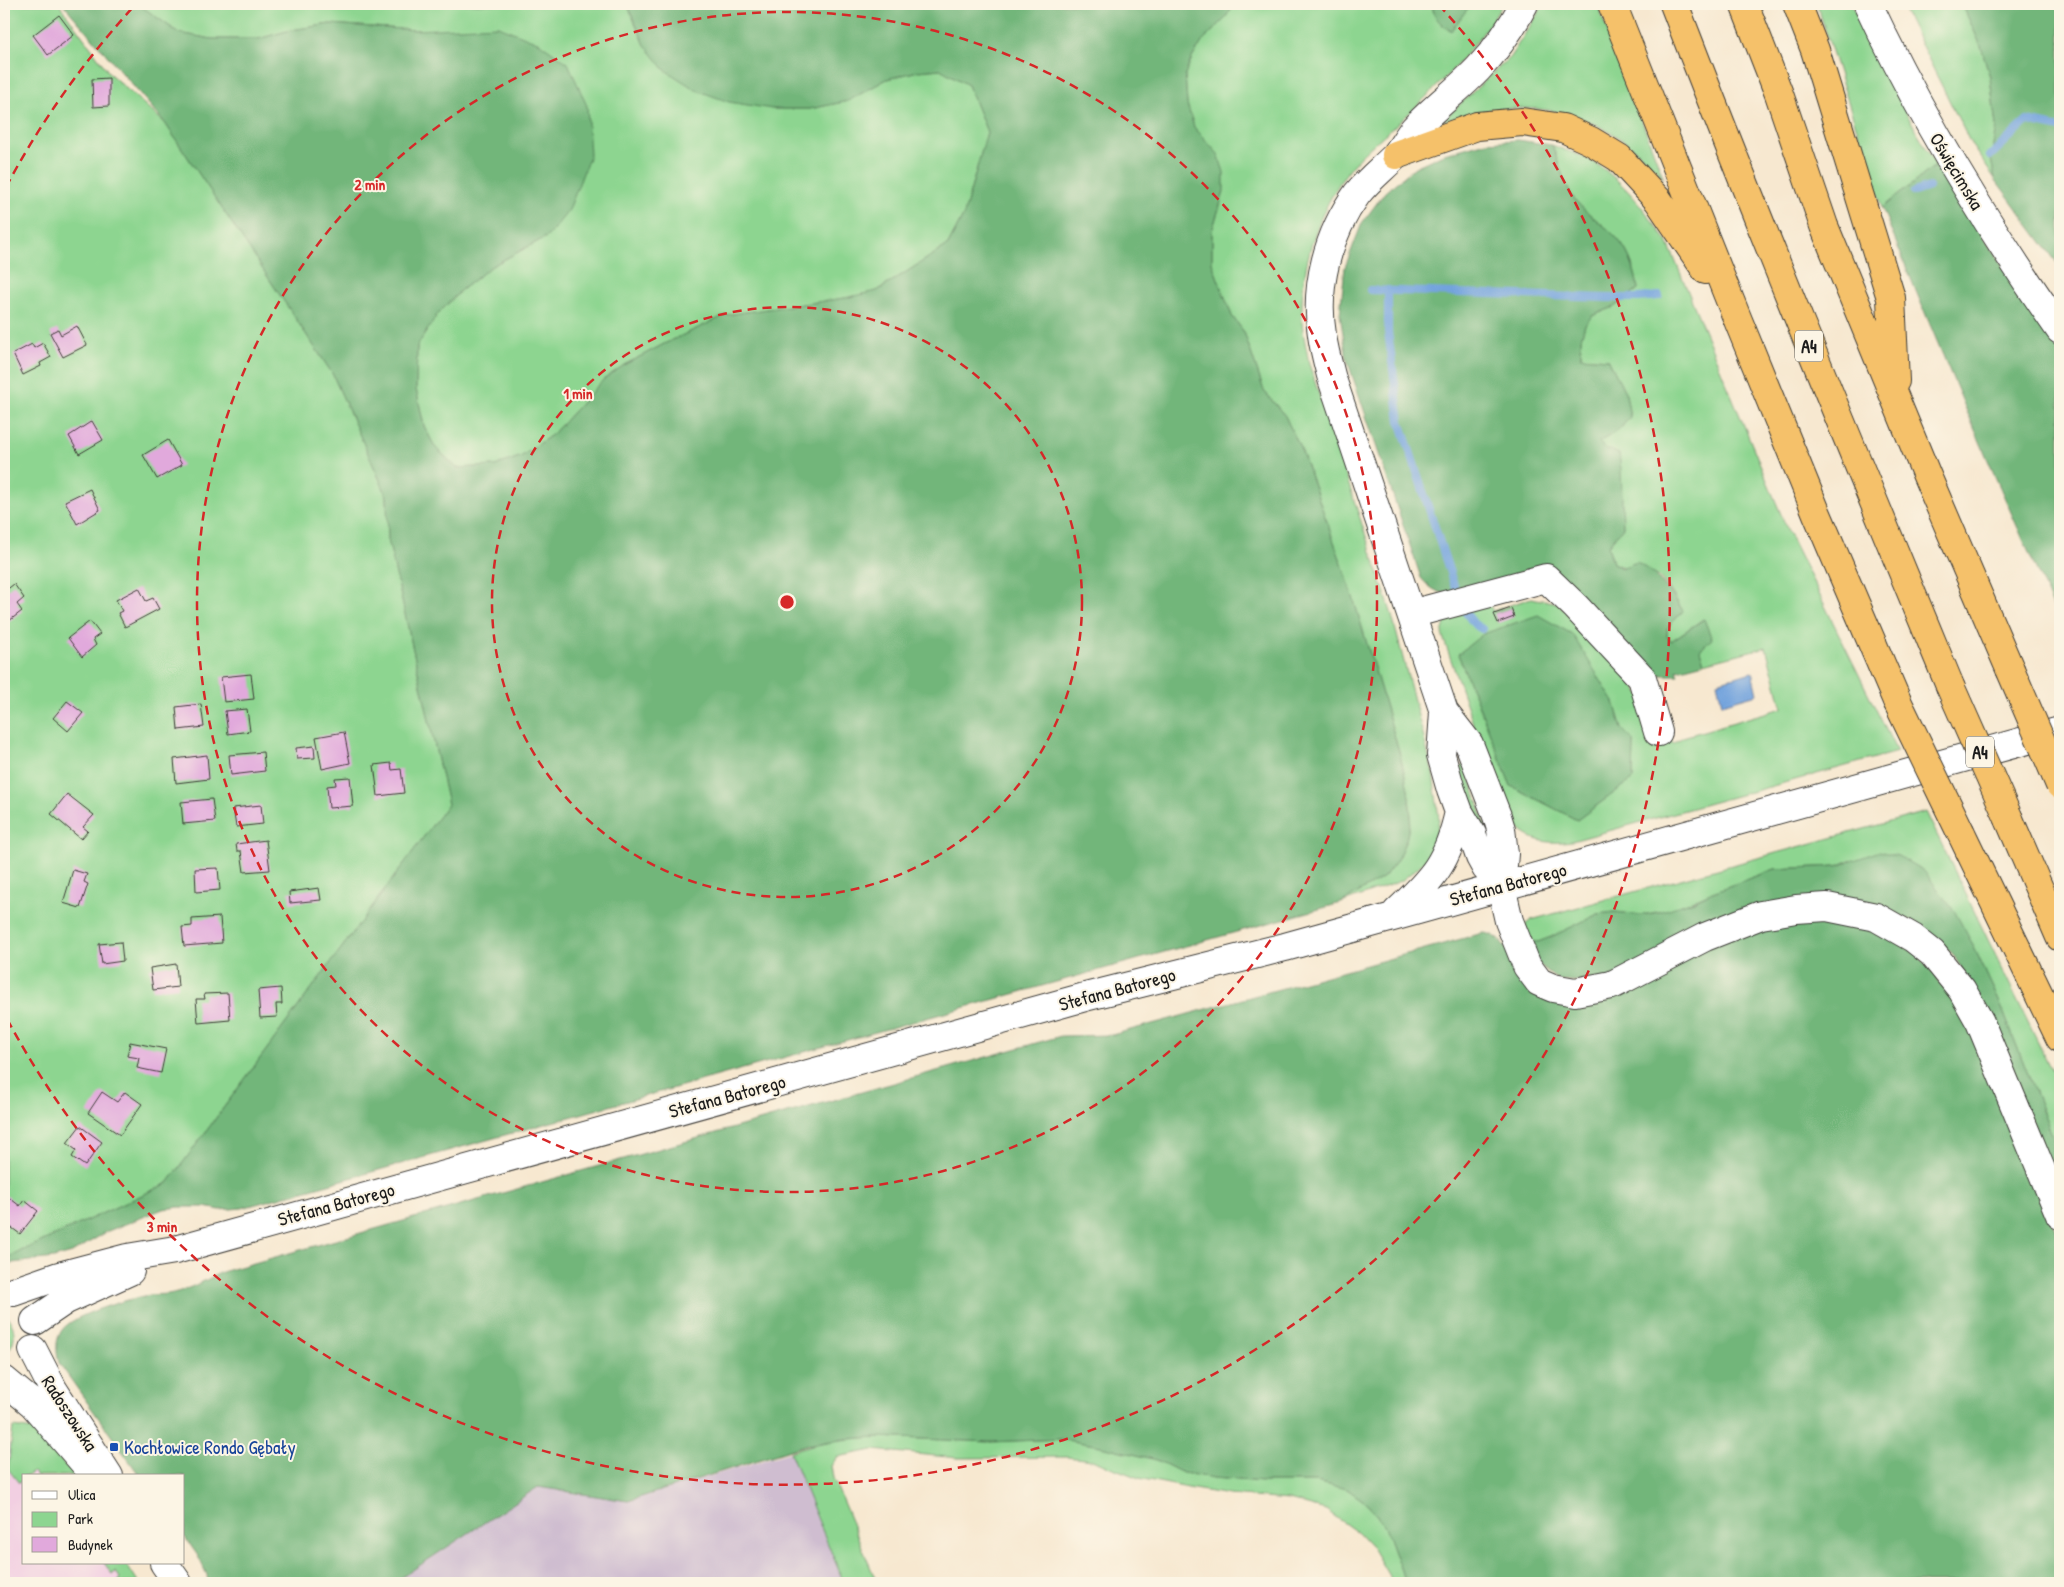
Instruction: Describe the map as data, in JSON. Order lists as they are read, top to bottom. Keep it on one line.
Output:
{"streets":{"highway":["A4"],"street":["Oświęcimska","Stefana Batorego","Radoszowska"]},"places":{"transit":["Kochłowice Rondo Gębały"]},"legend":["Ulica","Park","Budynek"],"rings":["2 min","1 min","3 min"]}
